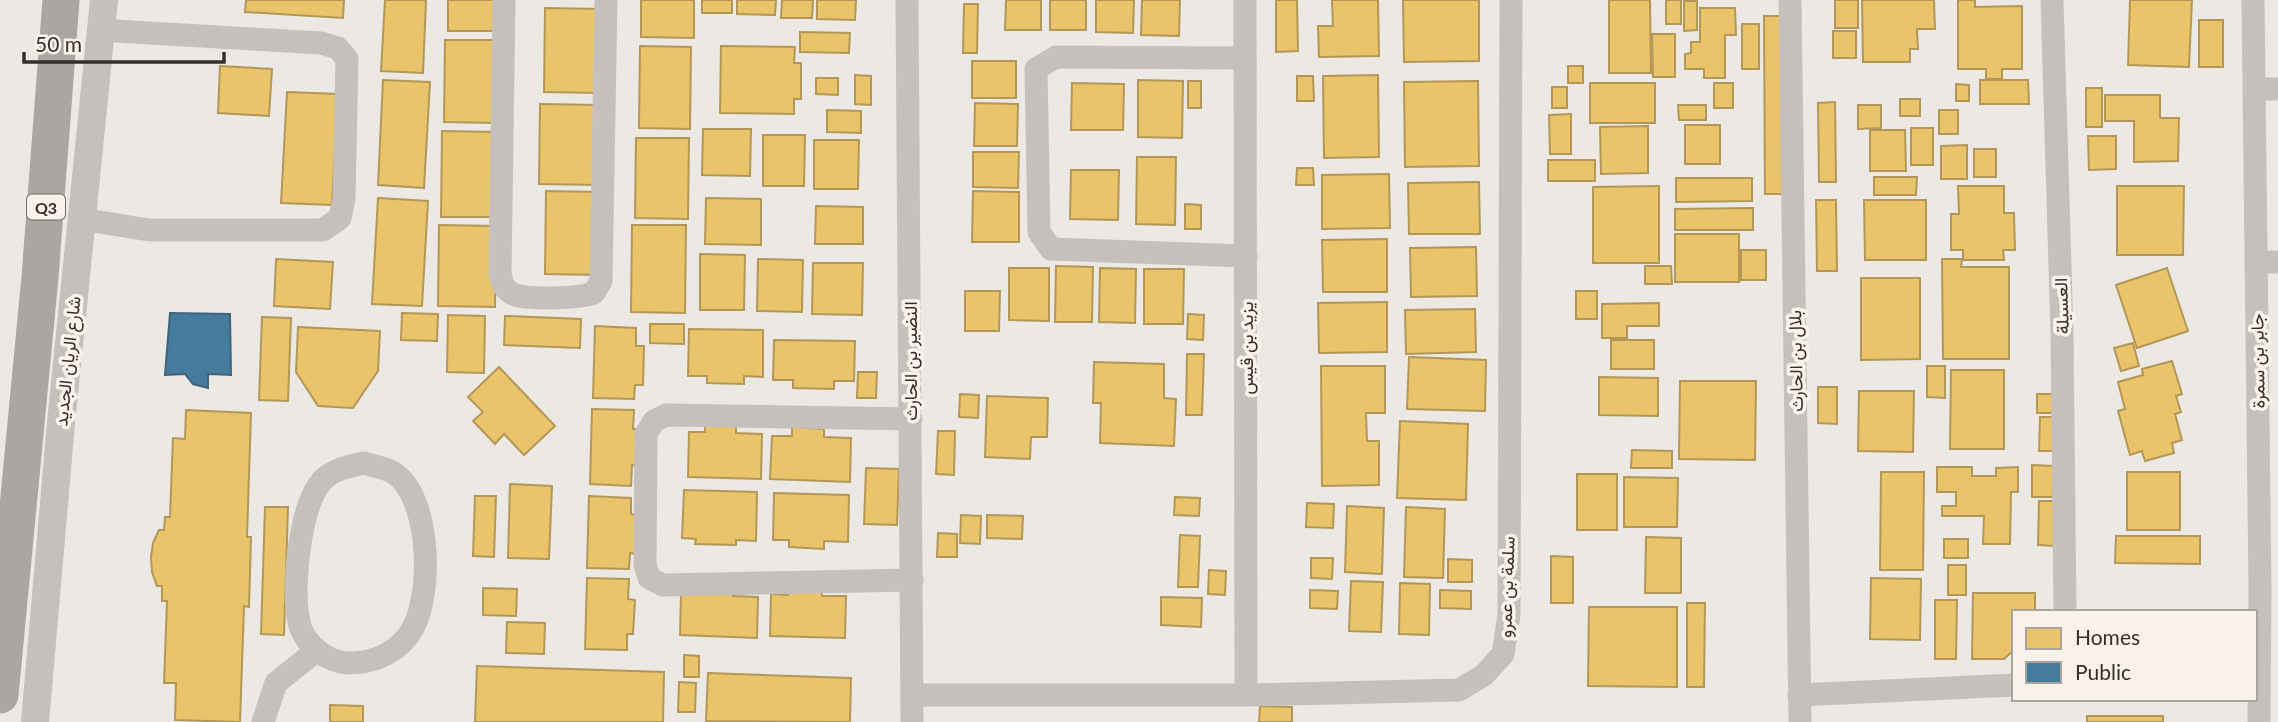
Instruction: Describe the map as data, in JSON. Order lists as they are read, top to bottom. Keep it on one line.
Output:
{"streets":{"highway":["Q3","شارع الريان الجديد"],"street":["العسيلة","يزيد بن قيس","النضير بن الحارث","بلال بن الحارث","جابر بن سمرة","سلمة بن عمرو"]},"crossings":[["يزيد بن قيس","سلمة بن عمرو"],["النضير بن الحارث","سلمة بن عمرو"]],"legend":["Homes","Public"],"scale_bar":"50 m"}
